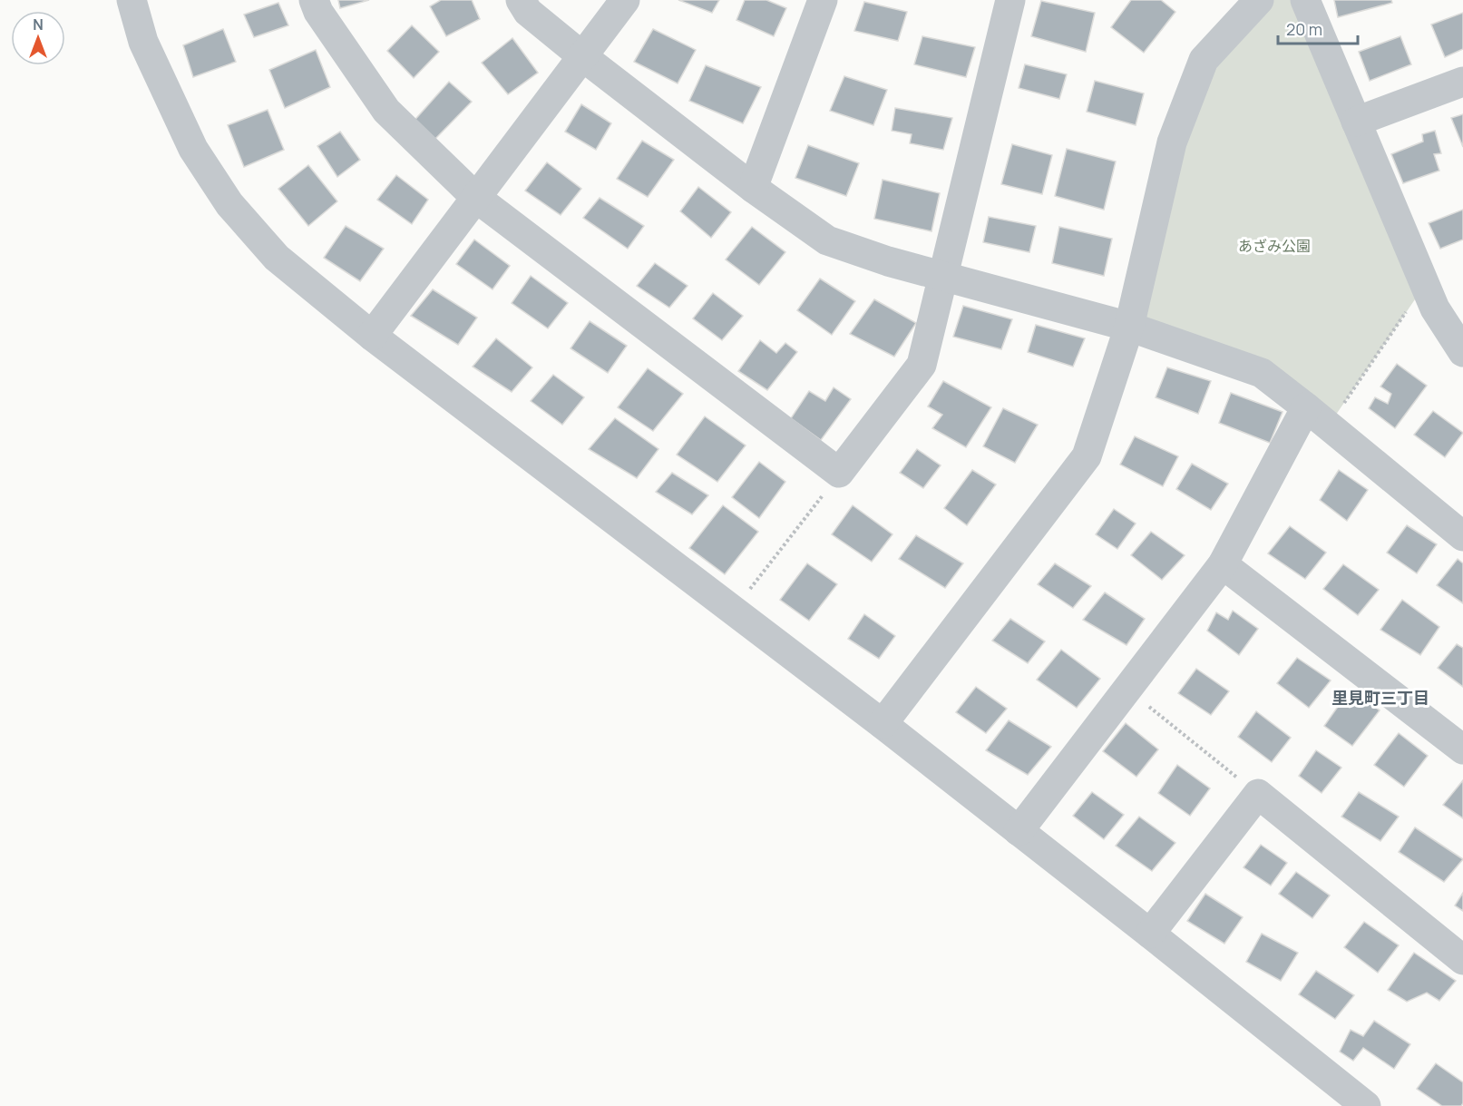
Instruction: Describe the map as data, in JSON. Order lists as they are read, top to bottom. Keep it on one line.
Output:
{"districts":["里見町三丁目"],"parks":["あざみ公園"],"scale_bar":"20 m","north":"top"}
